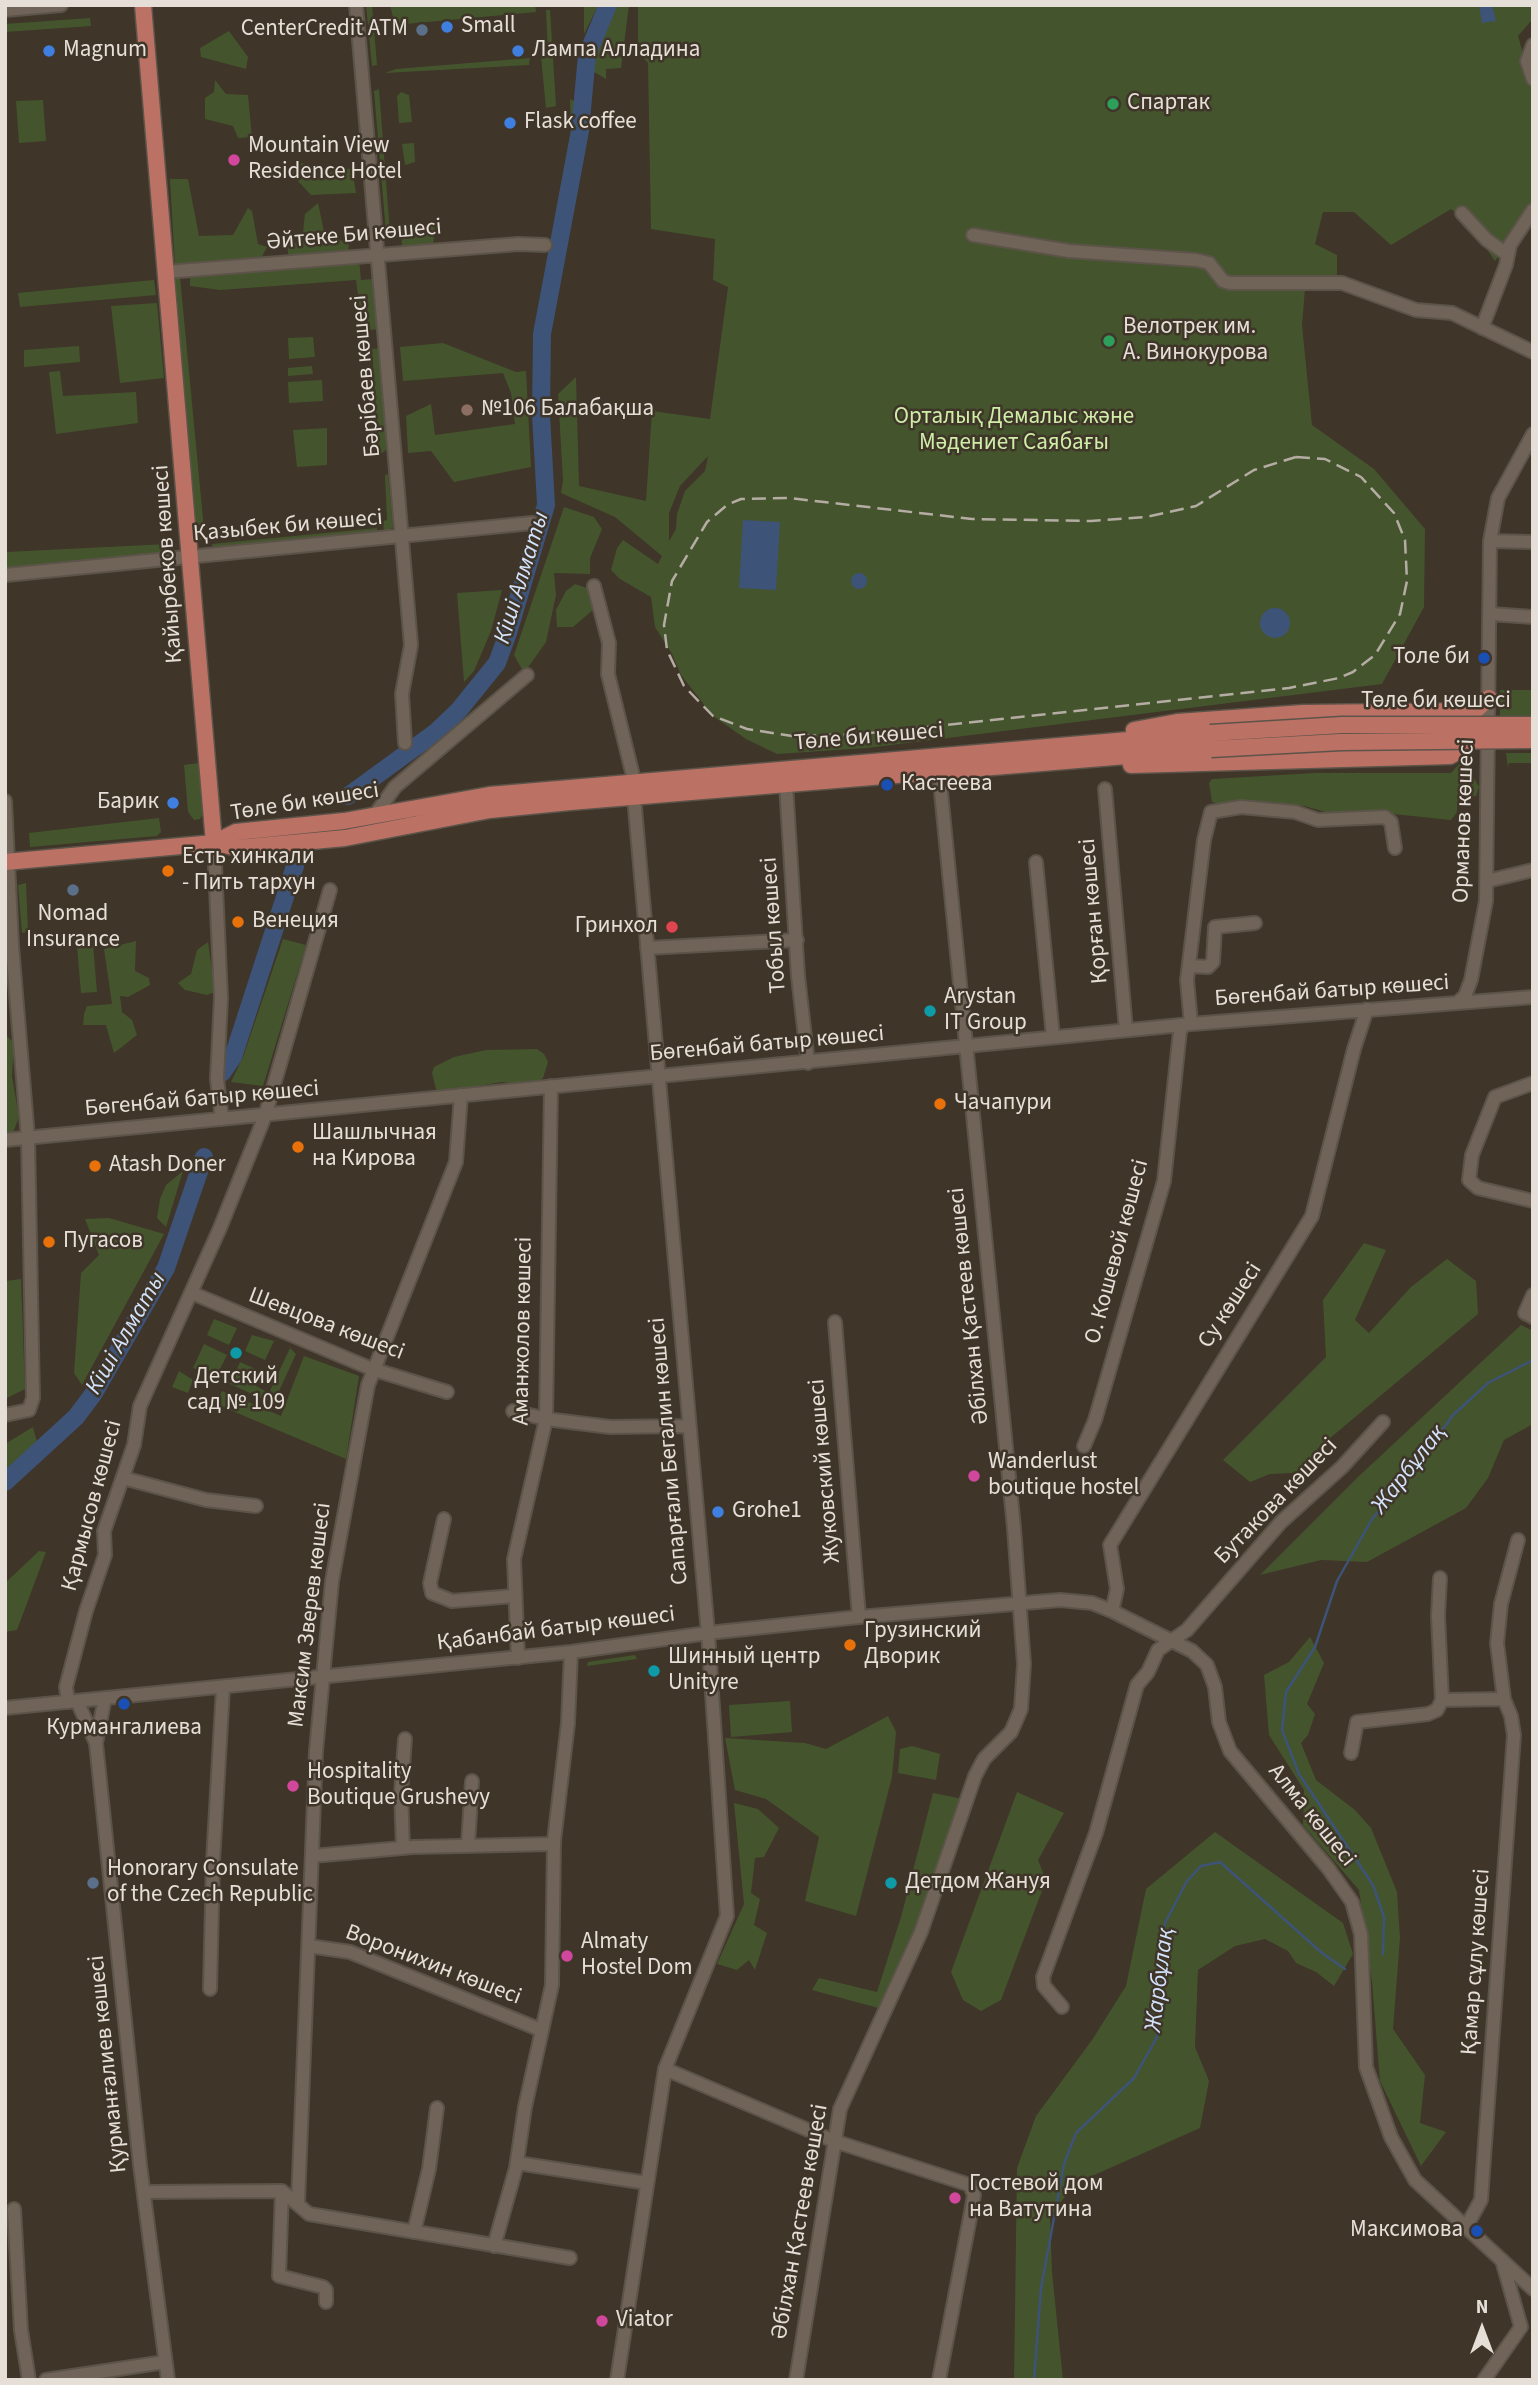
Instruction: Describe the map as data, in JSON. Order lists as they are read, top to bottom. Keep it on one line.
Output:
{"streets":{"main road":["Қайырбеков көшесі","Төле би көшесі"],"street":["Әйтеке Би көшесі","Бәрібаев көшесі","Қазыбек би көшесі","Орманов көшесі","Қорған көшесі","Тобыл көшесі","Бөгенбай батыр көшесі","О. Кошевой көшесі","Әбілхан Қастеев көшесі","Су көшесі","Шевцова көшесі","Аманжолов көшесі","Сапарғали Бегалин көшесі","Жуковский көшесі","Бутакова көшесі","Қармысов көшесі","Максим Зверев көшесі","Қабанбай батыр көшесі","Алма көшесі","Қамар сұлу көшесі","Воронихин көшесі","Қурманғалиев көшесі"]},"crossings":[["Әйтеке Би көшесі","Бәрібаев көшесі"],["Әйтеке Би көшесі","Қайырбеков көшесі"],["Бәрібаев көшесі","Қазыбек би көшесі"],["Қазыбек би көшесі","Қайырбеков көшесі"],["Қайырбеков көшесі","Төле би көшесі"],["Қайырбеков көшесі","Бөгенбай батыр көшесі"],["Төле би көшесі","Тобыл көшесі"],["Төле би көшесі","Әбілхан Қастеев көшесі"],["Төле би көшесі","Сапарғали Бегалин көшесі"],["Орманов көшесі","Бөгенбай батыр көшесі"],["Қорған көшесі","Бөгенбай батыр көшесі"],["Тобыл көшесі","Бөгенбай батыр көшесі"],["Бөгенбай батыр көшесі","О. Кошевой көшесі"],["Бөгенбай батыр көшесі","Әбілхан Қастеев көшесі"],["Бөгенбай батыр көшесі","Су көшесі"],["Бөгенбай батыр көшесі","Аманжолов көшесі"],["Бөгенбай батыр көшесі","Сапарғали Бегалин көшесі"],["Бөгенбай батыр көшесі","Қармысов көшесі"],["Бөгенбай батыр көшесі","Максим Зверев көшесі"],["Әбілхан Қастеев көшесі","Қабанбай батыр көшесі"],["Су көшесі","Қабанбай батыр көшесі"],["Су көшесі","Алма көшесі"],["Шевцова көшесі","Қармысов көшесі"],["Шевцова көшесі","Максим Зверев көшесі"],["Аманжолов көшесі","Қабанбай батыр көшесі"],["Сапарғали Бегалин көшесі","Қабанбай батыр көшесі"],["Жуковский көшесі","Қабанбай батыр көшесі"],["Бутакова көшесі","Алма көшесі"],["Қармысов көшесі","Қабанбай батыр көшесі"],["Максим Зверев көшесі","Қабанбай батыр көшесі"],["Максим Зверев көшесі","Воронихин көшесі"],["Қабанбай батыр көшесі","Алма көшесі"],["Алма көшесі","Қамар сұлу көшесі"]],"water":["Кіші Алматы","Жарбұлақ"],"parks":["Орталық Демалыс және Мәдениет Саябағы"],"places":["Small","CenterCredit ATM","Magnum","Лампа Алладина","Спартак","Flask coffee","Mountain View Residence Hotel","Велотрек им. А. Винокурова","№106 Балабақша","Толе би","Кастеева","Барик","Есть хинкали - Пить тархун","Nomad Insurance","Венеция","Гринхол","Arystan IT Group","Чачапури","Шашлычная на Кирова","Atash Doner","Пугасов","Детский сад № 109","Wanderlust boutique hostel","Grohe1","Грузинский Дворик","Шинный центр Unityre","Курмангалиева","Hospitality Boutique Grushevy","Honorary Consulate of the Czech Republic","Детдом Жануя","Almaty Hostel Dom","Гостевой дом на Ватутина","Максимова","Viator"],"north":"top"}
